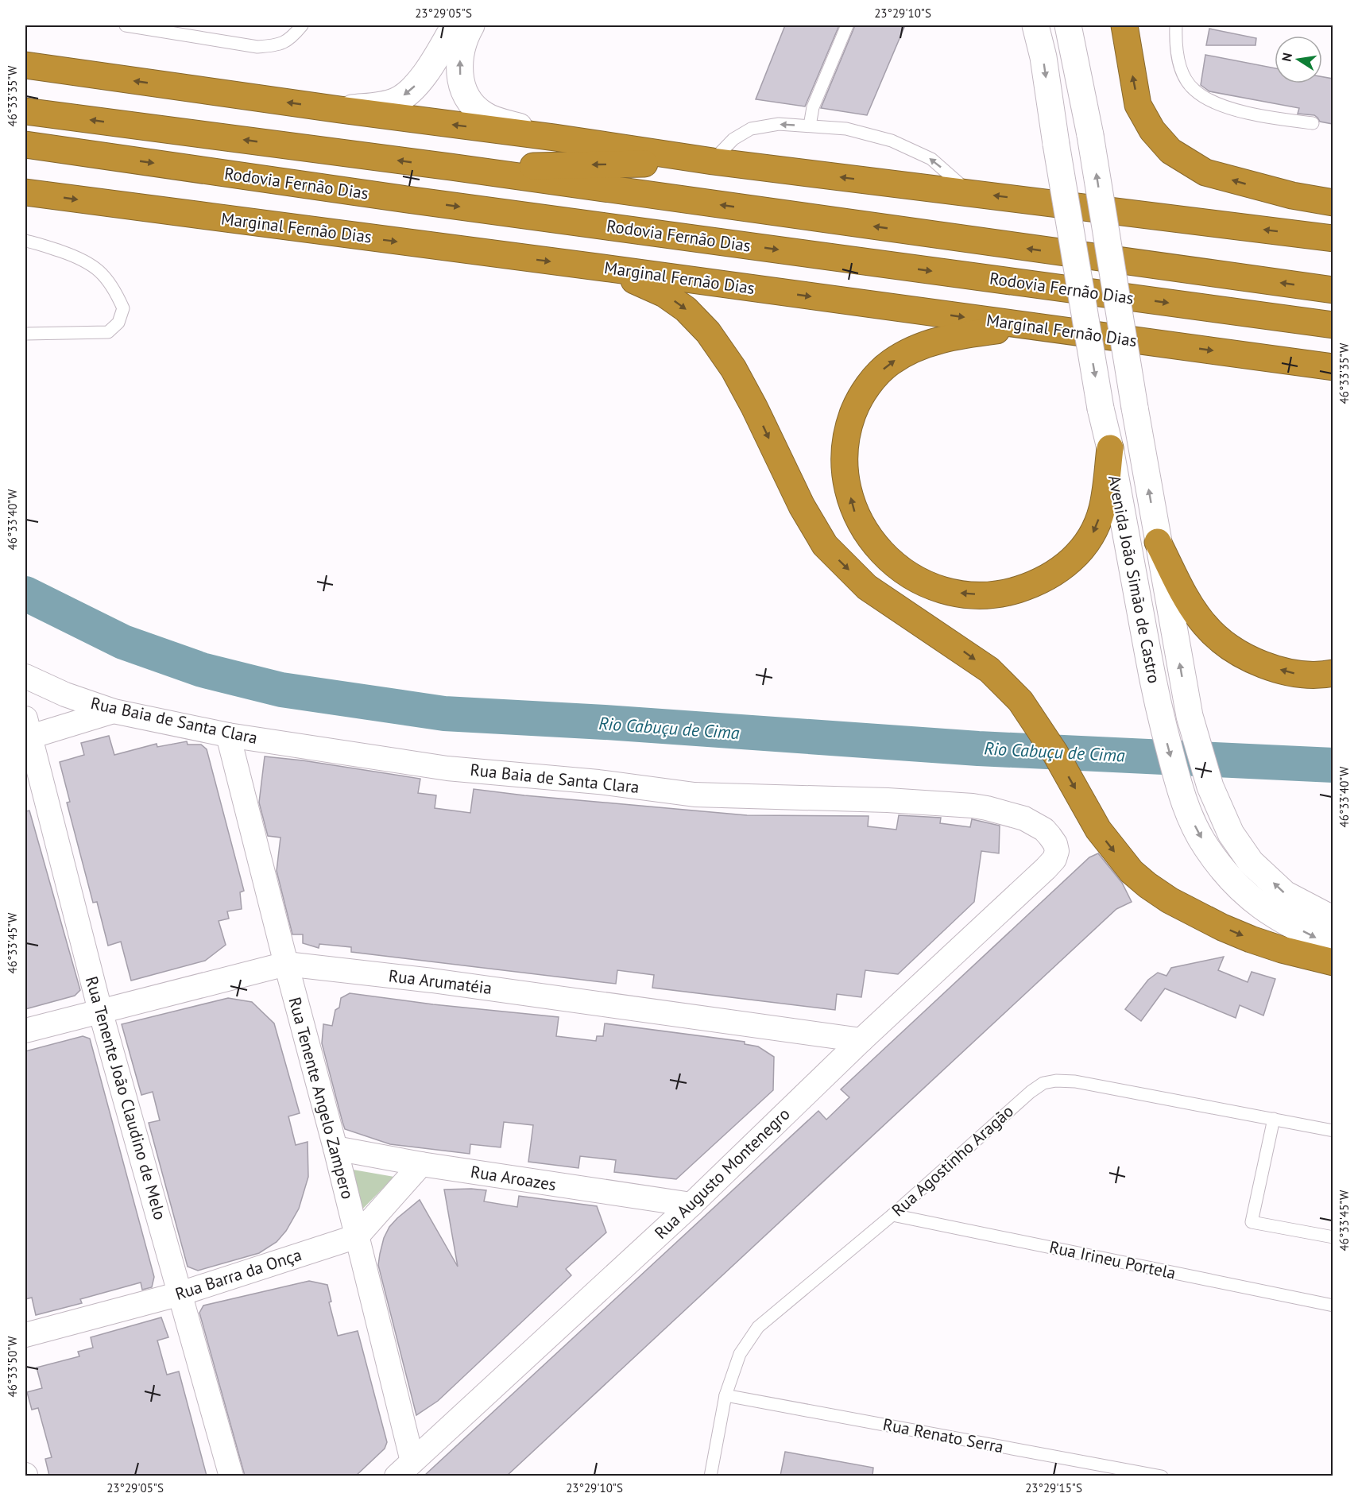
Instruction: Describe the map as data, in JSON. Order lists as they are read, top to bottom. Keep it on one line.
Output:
{"streets":{"highway":["Rodovia Fernão Dias","Marginal Fernão Dias"],"main road":["Avenida João Simão de Castro"],"street":["Rua Baia de Santa Clara","Rua Arumatéia","Rua Tenente João Claudino de Melo","Rua Tenente Angelo Zampero","Rua Augusto Montenegro","Rua Aroazes","Rua Barra da Onça"],"lane":["Rua Agostinho Aragão","Rua Irineu Portela","Rua Renato Serra"]},"crossings":[["Rua Baia de Santa Clara","Rua Tenente Angelo Zampero"],["Rua Baia de Santa Clara","Rua Augusto Montenegro"],["Rua Arumatéia","Rua Tenente João Claudino de Melo"],["Rua Arumatéia","Rua Tenente Angelo Zampero"],["Rua Arumatéia","Rua Augusto Montenegro"],["Rua Tenente João Claudino de Melo","Rua Barra da Onça"],["Rua Tenente Angelo Zampero","Rua Augusto Montenegro"],["Rua Tenente Angelo Zampero","Rua Aroazes"],["Rua Tenente Angelo Zampero","Rua Barra da Onça"],["Rua Agostinho Aragão","Rua Irineu Portela"],["Rua Agostinho Aragão","Rua Renato Serra"],["Rua Augusto Montenegro","Rua Aroazes"]],"water":["Rio Cabuçu de Cima"],"north":"left","coordinates":["23°29'05\"S","23°29'10\"S","46°33'35\"W","46°33'40\"W","46°33'45\"W","46°33'50\"W","23°29'15\"S"]}
